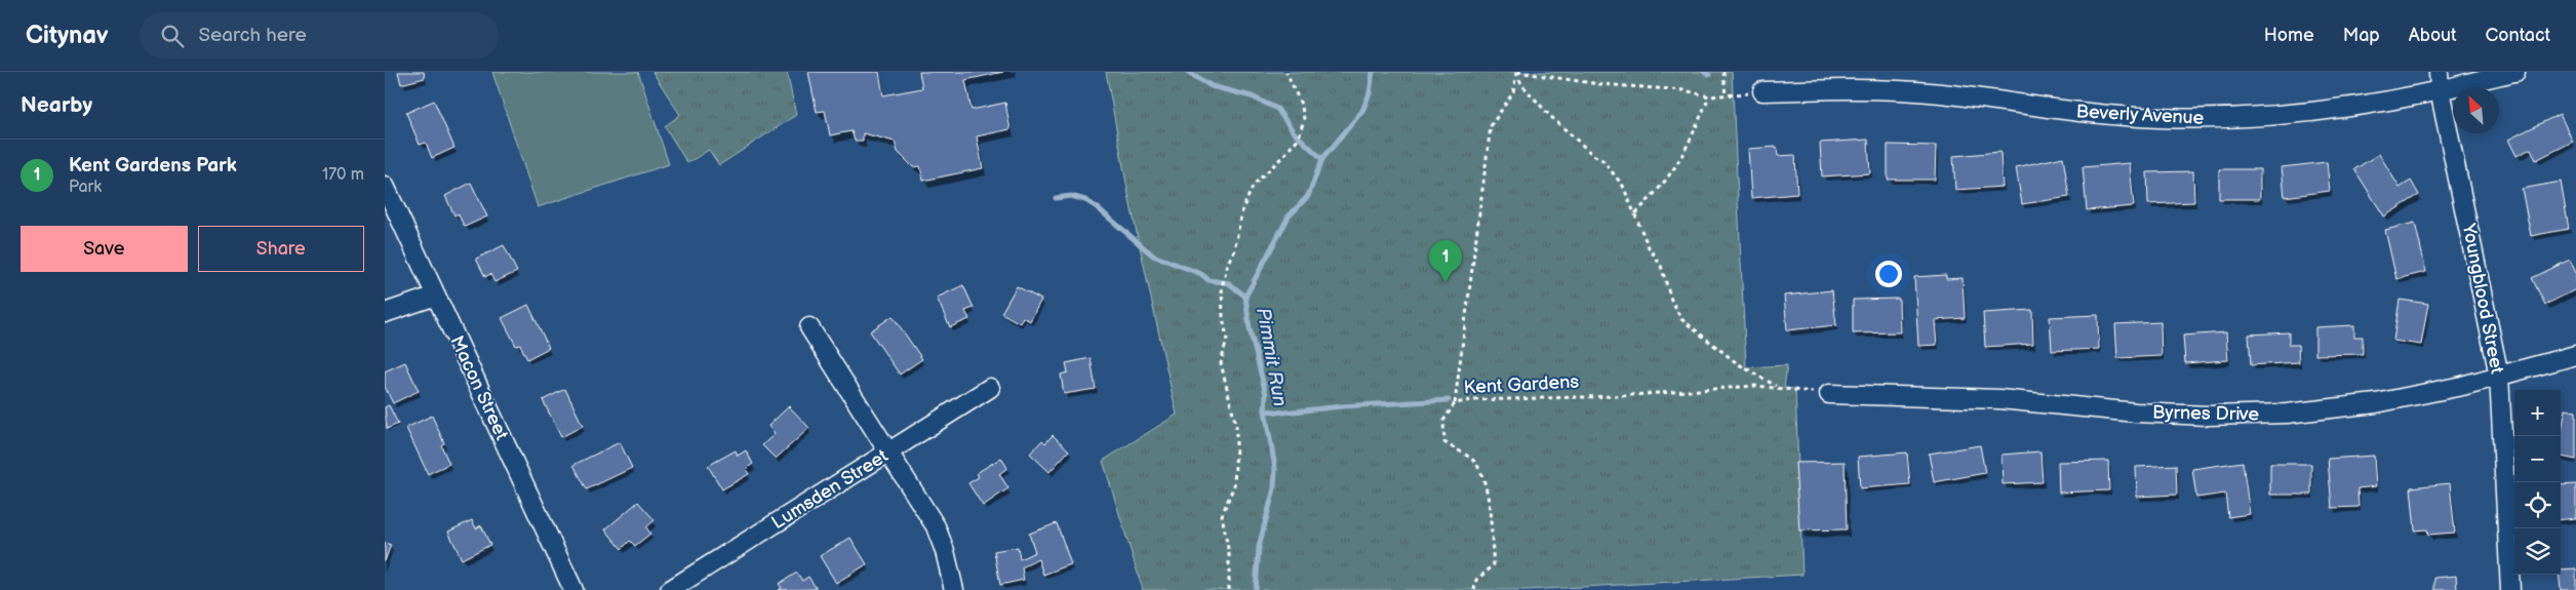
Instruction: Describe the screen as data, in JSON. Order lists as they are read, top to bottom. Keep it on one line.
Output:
{"streets":{"street":["Beverly Avenue","Youngblood Street","Macon Street","Byrnes Drive","Lumsden Street"],"path":["Kent Gardens"]},"crossings":[["Beverly Avenue","Youngblood Street"],["Youngblood Street","Byrnes Drive"],["Kent Gardens","Byrnes Drive"]],"water":["Pimmit Run"],"north":"top left","page":{"header":"Citynav","search":"Search here","nav":["Home","Map","About","Contact"],"heading":"Nearby","list":[{"mark":"1","name":"Kent Gardens Park","note":"Park","value":"170 m"}],"buttons":["Save","Share"],"pins":"1","map_buttons":["+","−"]}}
